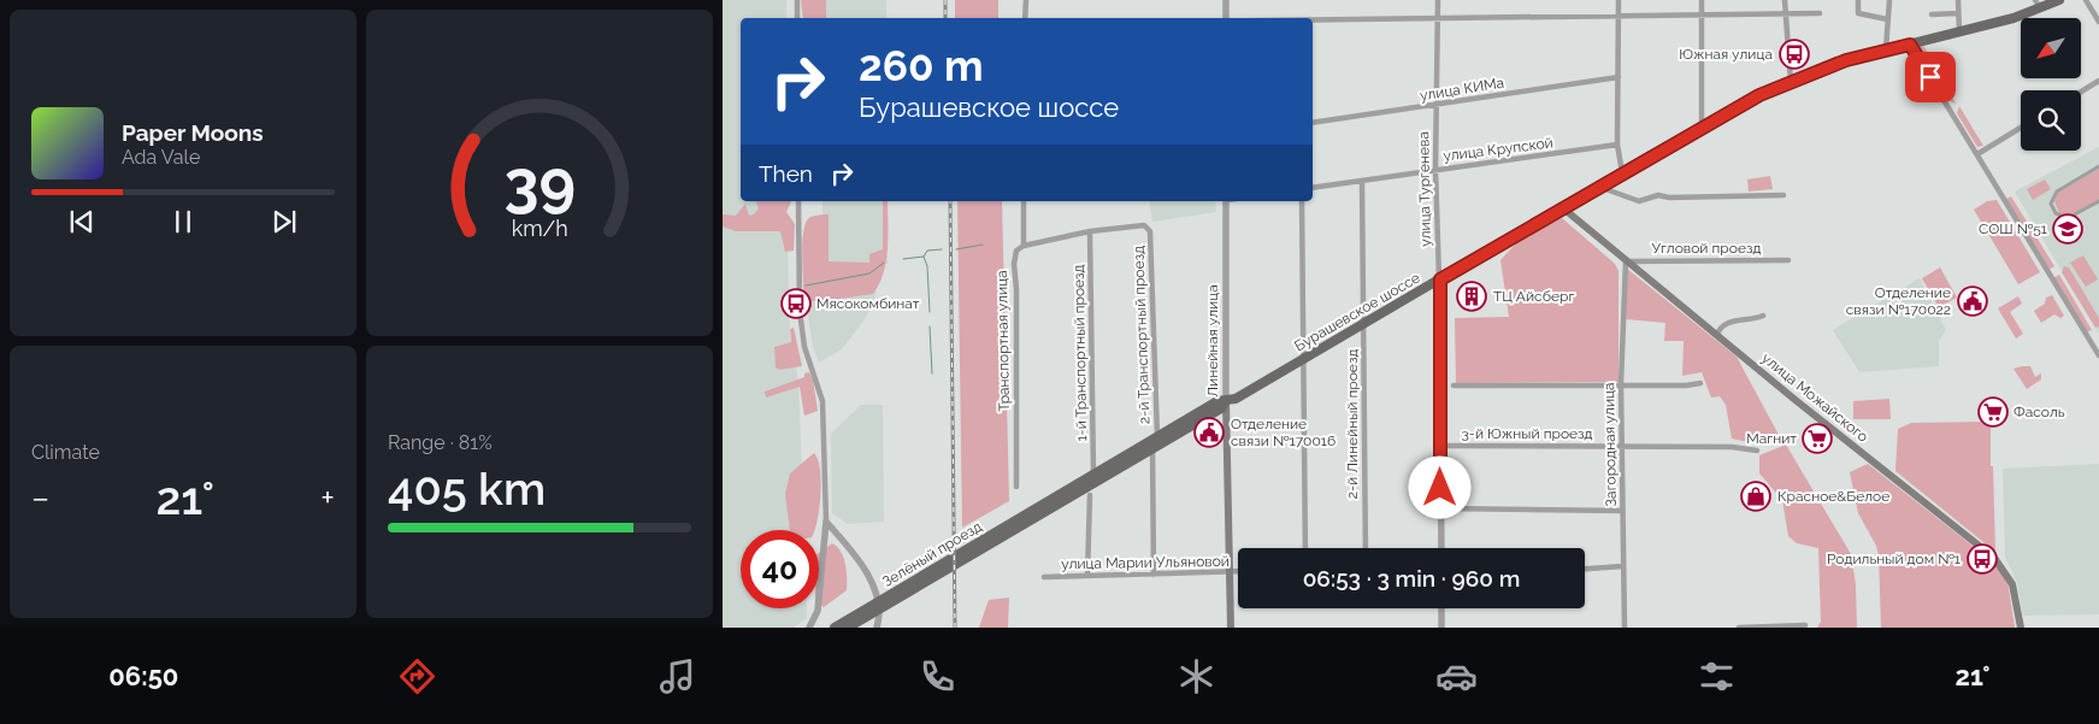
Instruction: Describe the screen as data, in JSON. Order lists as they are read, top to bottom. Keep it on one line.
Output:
{"streets":{"main road":["Бурашевское шоссе","Линейная улица","улица Можайского","Зелёный проезд"],"street":["улица КИМа","улица Крупской","улица Тургенева","Угловой проезд","2-й Транспортный проезд","Транспортная улица","1-й Транспортный проезд","2-й Линейный проезд","3-й Южный проезд","Загородная улица","улица Марии Ульяновой"]},"crossings":[["улица КИМа","улица Тургенева"],["улица Крупской","улица Тургенева"],["улица Крупской","2-й Линейный проезд"],["улица Тургенева","Бурашевское шоссе"],["улица Тургенева","3-й Южный проезд"],["Угловой проезд","улица Можайского"],["Угловой проезд","Загородная улица"],["Бурашевское шоссе","2-й Транспортный проезд"],["Бурашевское шоссе","Линейная улица"],["Бурашевское шоссе","1-й Транспортный проезд"],["Бурашевское шоссе","улица Можайского"],["Бурашевское шоссе","2-й Линейный проезд"],["Бурашевское шоссе","Зелёный проезд"],["2-й Транспортный проезд","1-й Транспортный проезд"],["Линейная улица","улица Марии Ульяновой"],["улица Можайского","Загородная улица"],["3-й Южный проезд","Загородная улица"]],"places":{"bus stop":["Южная улица","Мясокомбинат","Родильный дом №1"],"school or university":["СОШ №51"],"building":["ТЦ Айсберг"],"public building":["Отделение связи №170022","Отделение связи №170016"],"supermarket":["Фасоль","Магнит"],"shop":["Красное&Белое"]},"north":"bottom left","page":{"turn":["260 m","Бурашевское шоссе"],"song":["Paper Moons","Ada Vale"],"then":"Then","tile":["Climate",["Range · 81%","405 km"]],"heat":["−","21°","+"],"limit":"40","trip":"06:53 · 3 min · 960 m","tabs":["06:50","21°"],"gauge":["39","km/h"]}}
